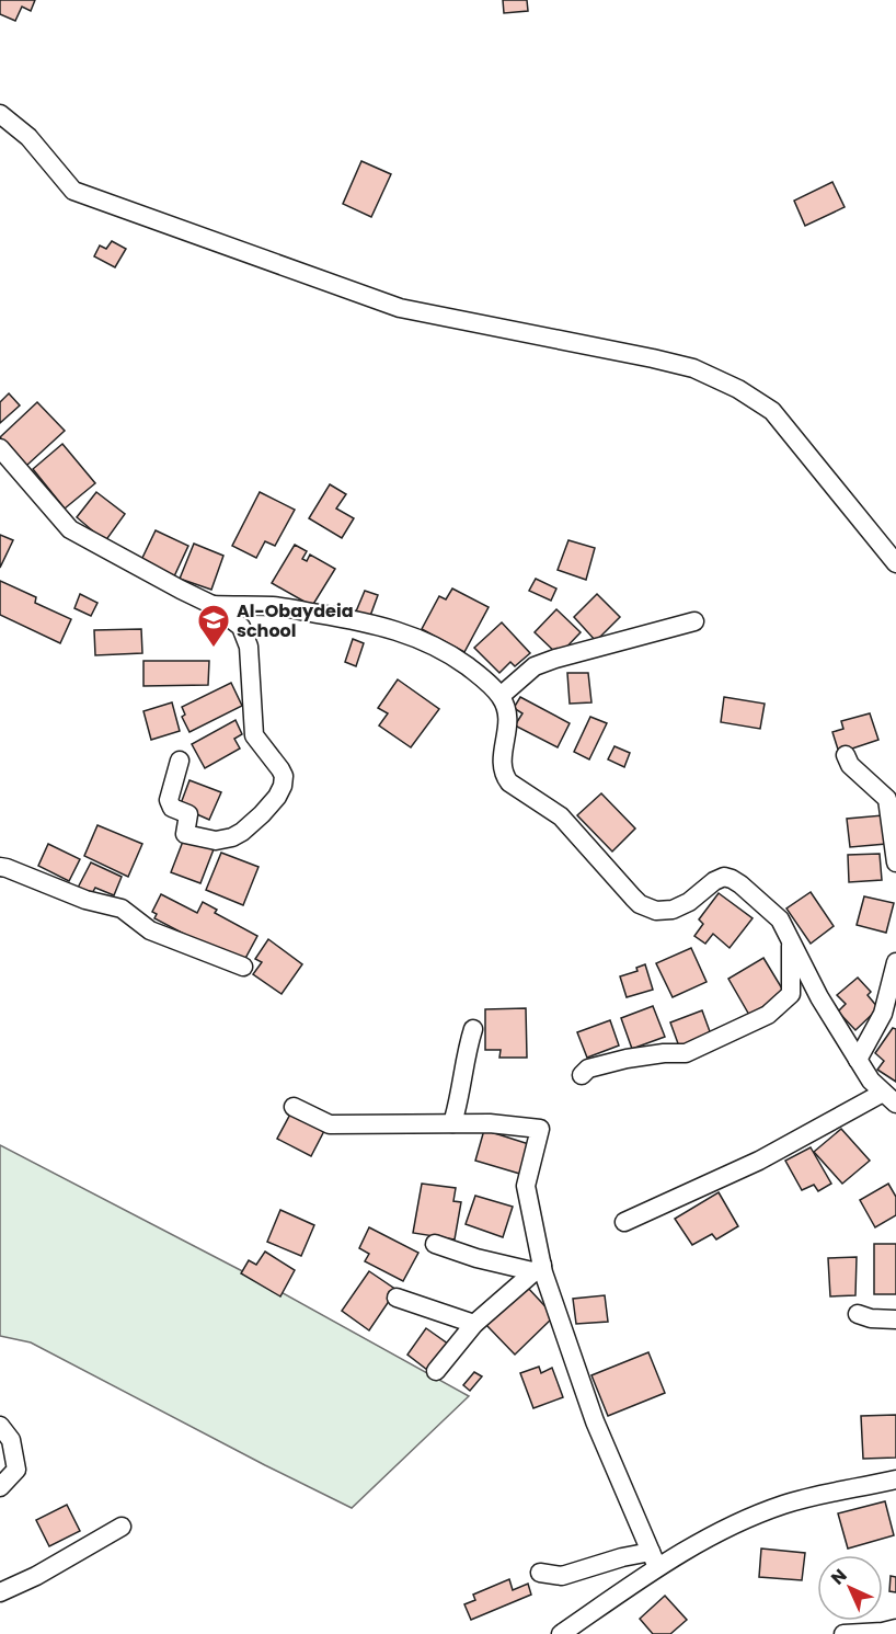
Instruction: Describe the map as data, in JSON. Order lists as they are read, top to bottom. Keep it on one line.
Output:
{"places":{"school or university":["Al-Obaydeia school"]},"north":"top left"}
